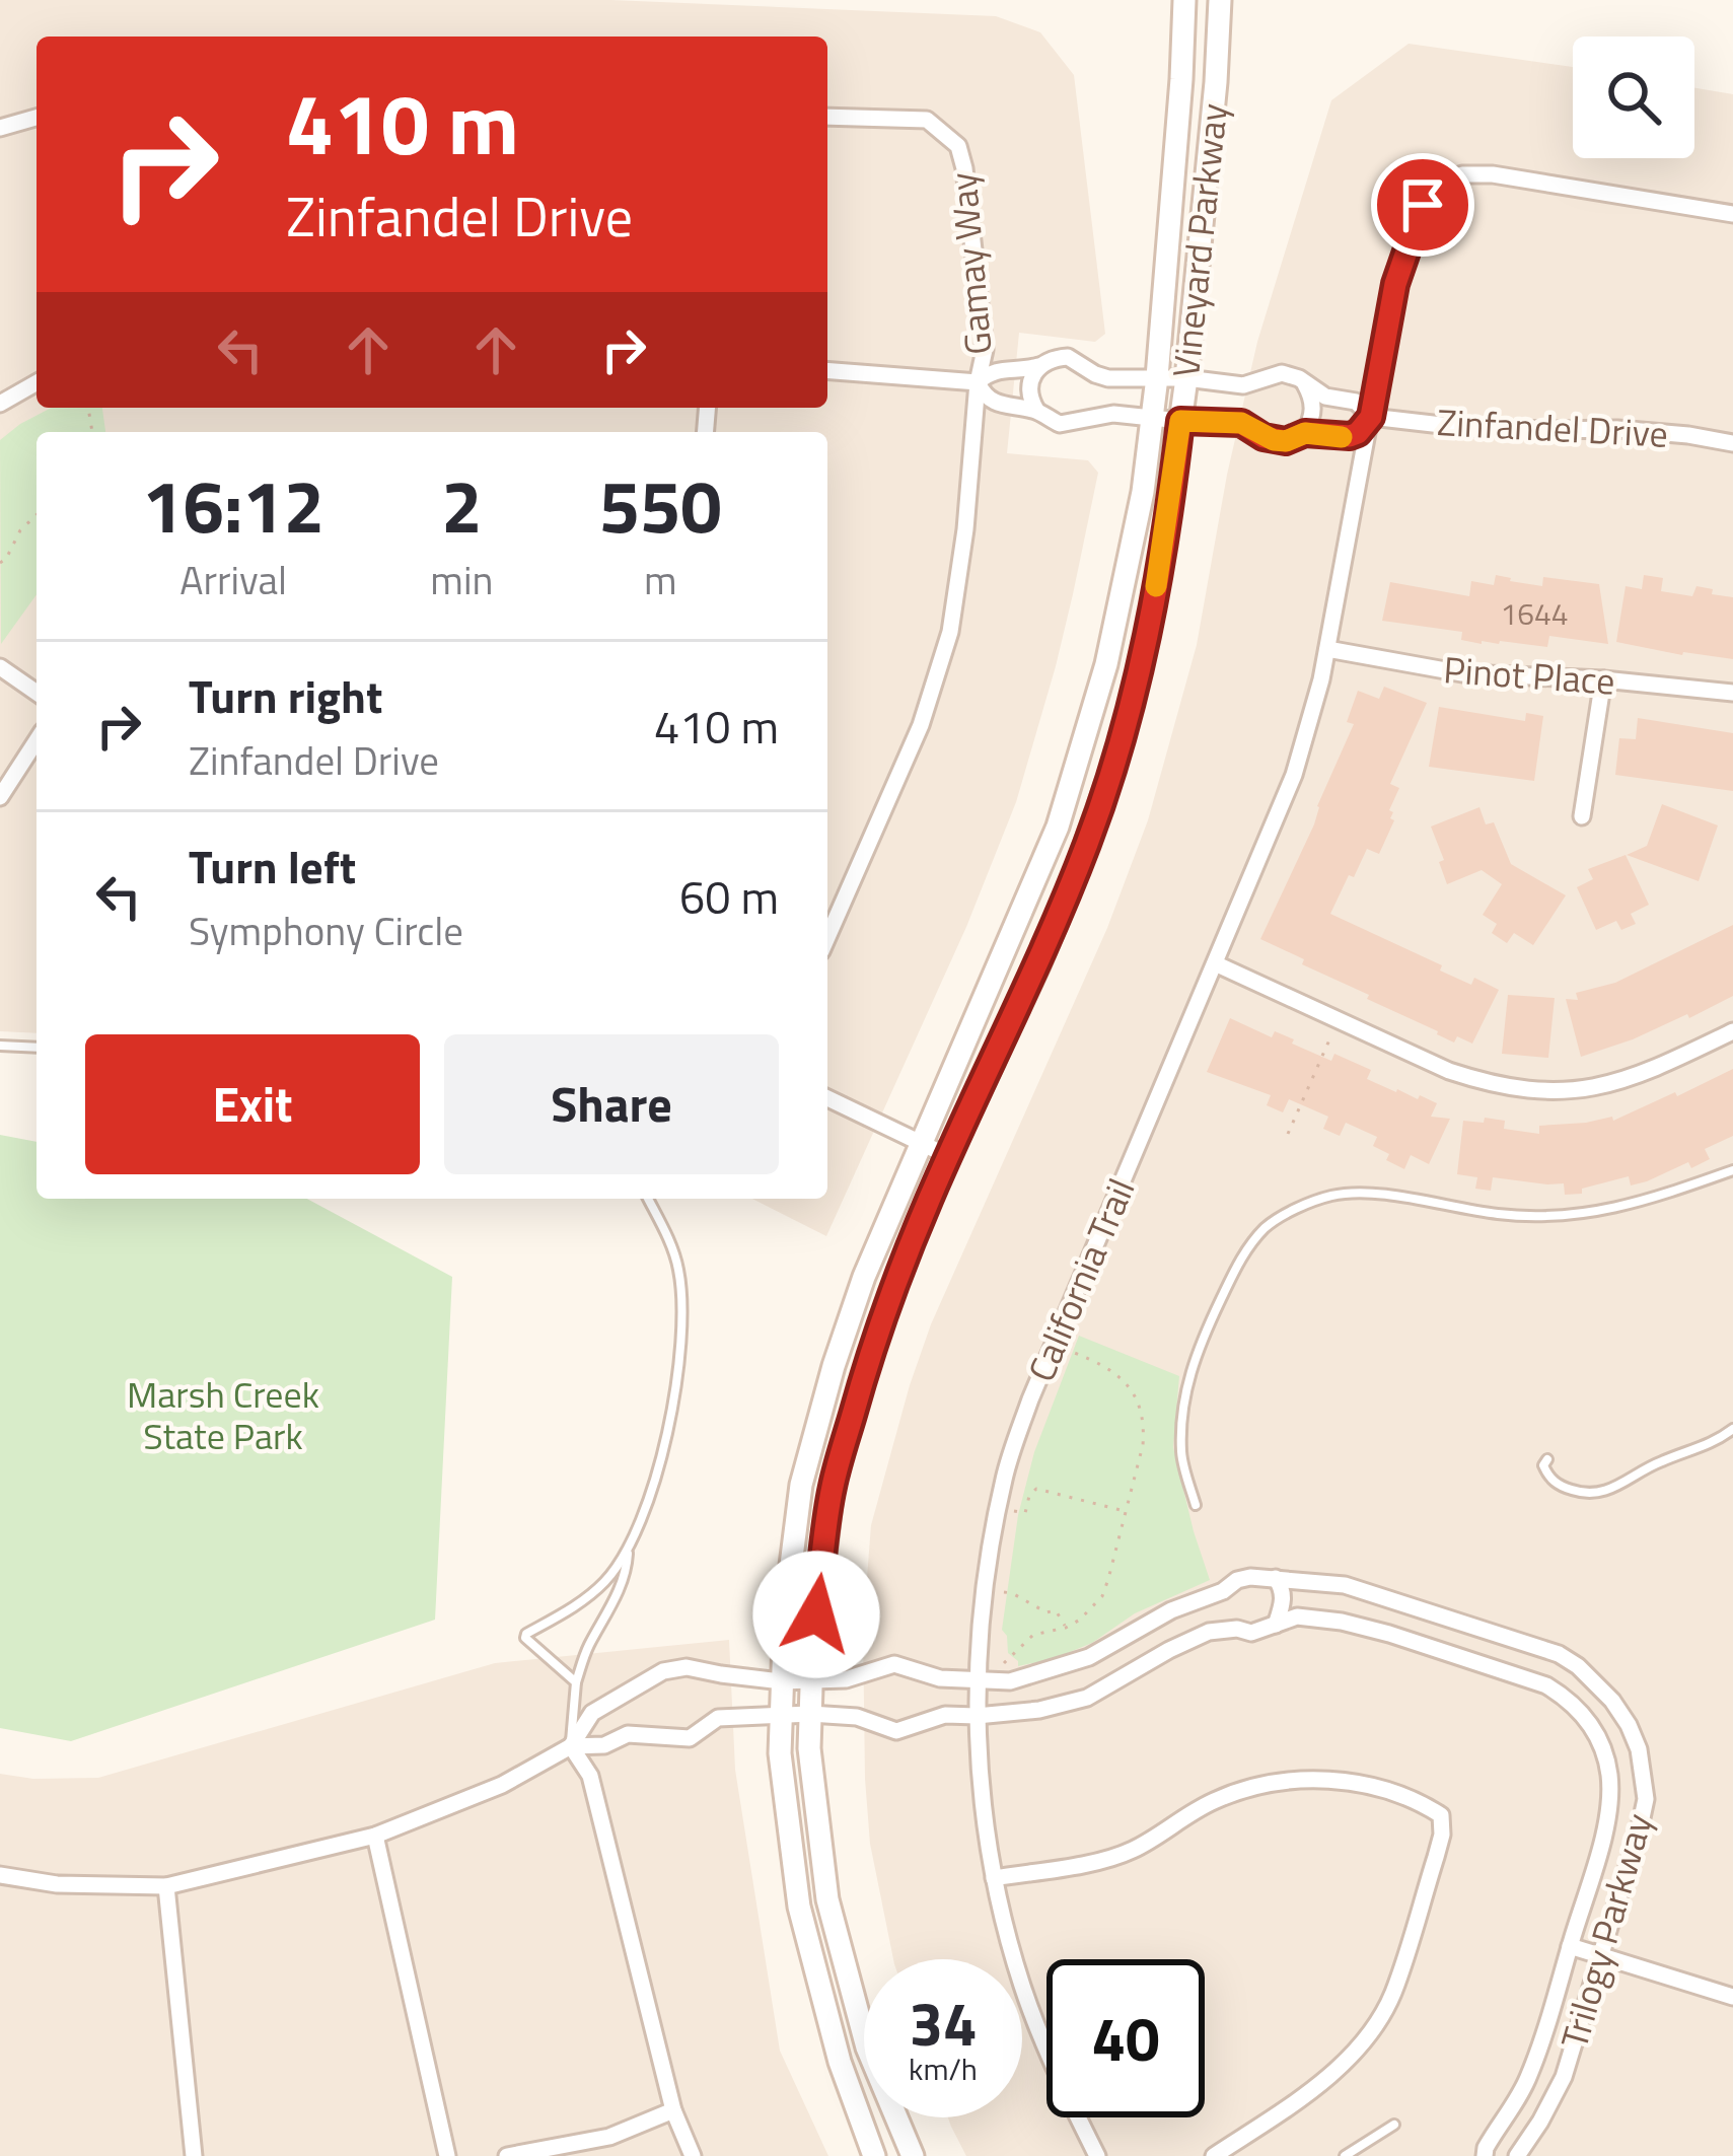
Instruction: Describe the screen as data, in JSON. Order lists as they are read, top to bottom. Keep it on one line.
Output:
{"streets":{"street":["Vineyard Parkway","Gamay Way","Zinfandel Drive","Pinot Place","California Trail","Trilogy Parkway"]},"crossings":[["Vineyard Parkway","Zinfandel Drive"],["Vineyard Parkway","Trilogy Parkway"],["Gamay Way","Zinfandel Drive"],["Zinfandel Drive","California Trail"],["Pinot Place","California Trail"],["California Trail","Trilogy Parkway"]],"parks":["Marsh Creek State Park"],"house_numbers":["1644"],"page":{"turn":["410 m","Zinfandel Drive"],"eta":["16:12","Arrival","2","min","550","m"],"list":[{"name":"Turn right","note":"Zinfandel Drive","value":"410 m"},{"name":"Turn left","note":"Symphony Circle","value":"60 m"}],"buttons":["Exit","Share"],"speed":"34 km/h","limit":"40"}}
